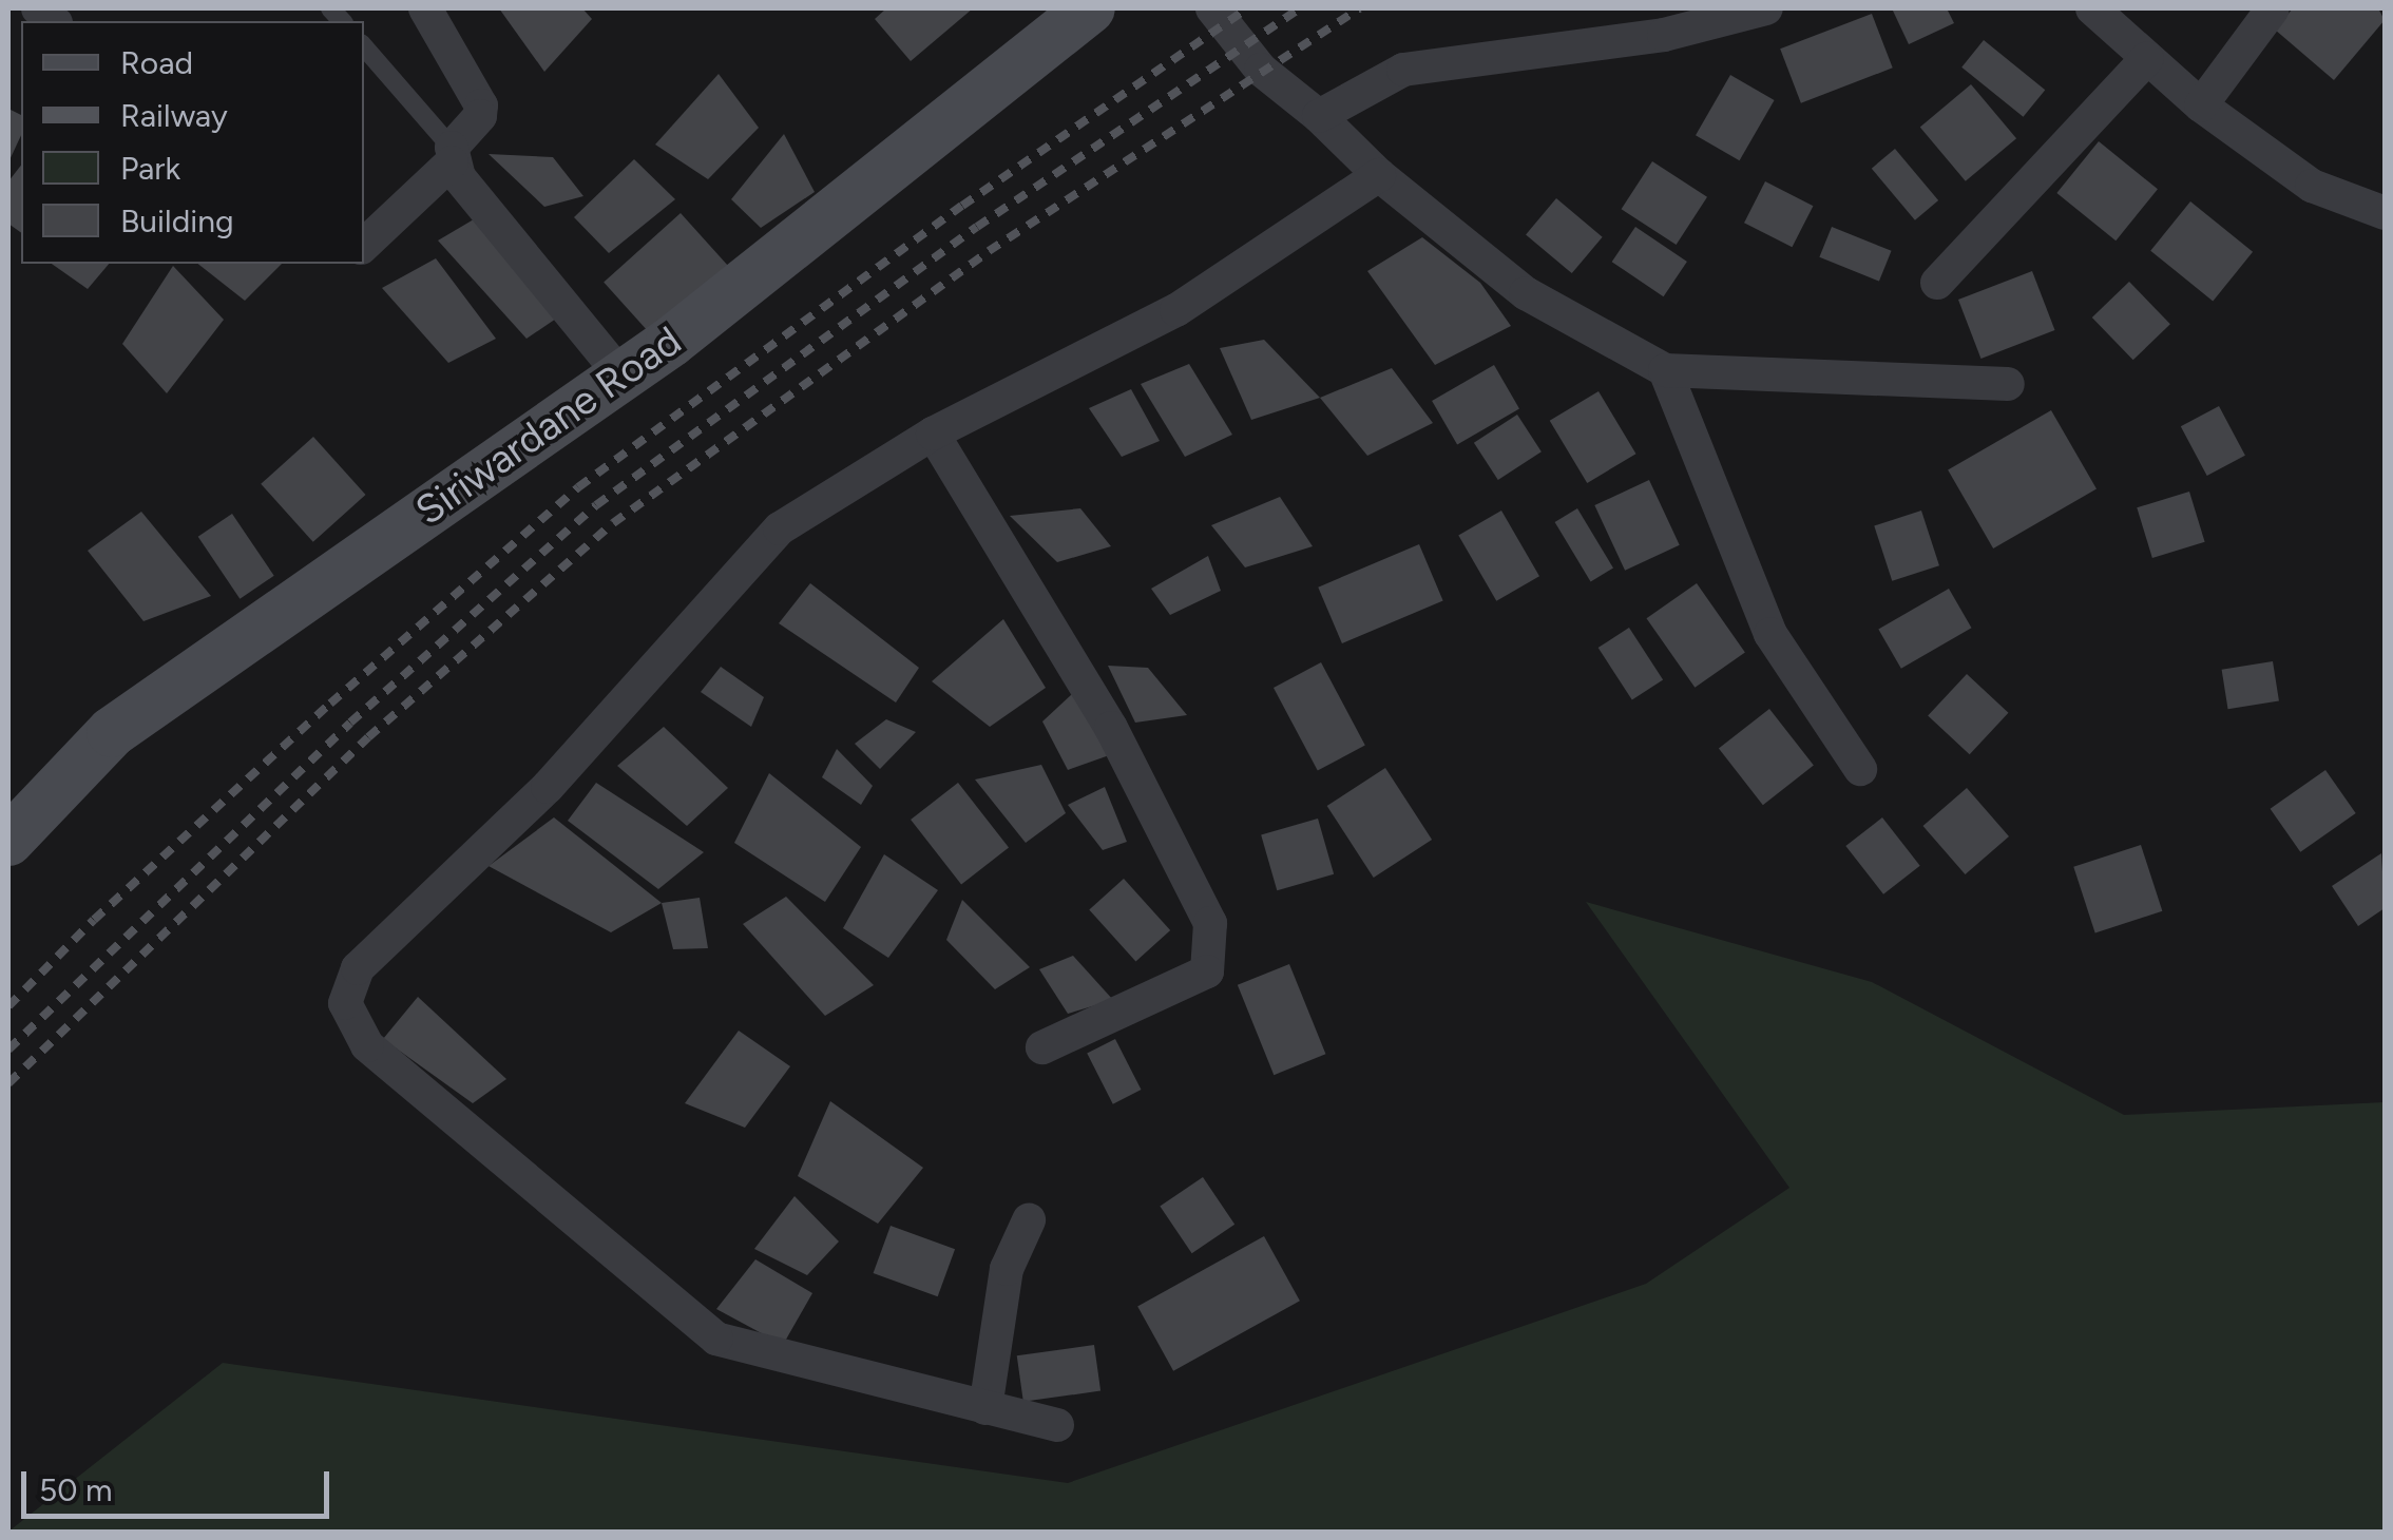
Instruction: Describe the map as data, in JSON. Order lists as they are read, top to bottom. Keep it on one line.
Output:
{"streets":{"street":["Siriwardane Road"]},"legend":["Road","Railway","Park","Building"],"scale_bar":"50 m"}
